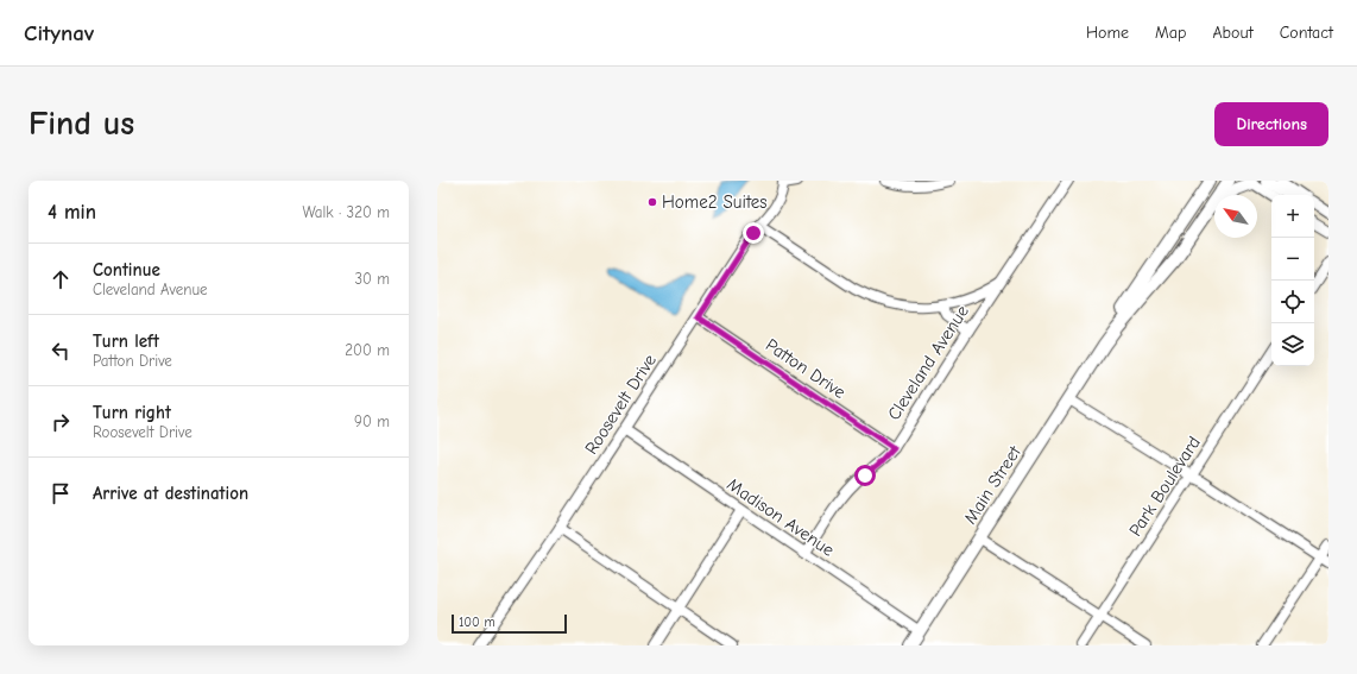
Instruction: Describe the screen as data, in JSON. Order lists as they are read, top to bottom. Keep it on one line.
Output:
{"streets":{"main road":["Main Street"],"street":["Cleveland Avenue","Patton Drive","Roosevelt Drive","Park Boulevard","Madison Avenue"]},"crossings":[["Cleveland Avenue","Patton Drive"],["Cleveland Avenue","Madison Avenue"],["Patton Drive","Roosevelt Drive"],["Roosevelt Drive","Madison Avenue"],["Main Street","Madison Avenue"]],"places":["Home2 Suites"],"scale_bar":"100 m","north":"top left","page":{"header":"Citynav","nav":["Home","Map","About","Contact"],"buttons":"Directions","title":"Find us","heading":["4 min","Walk · 320 m"],"map_buttons":["+","−"],"list":[["Continue","Cleveland Avenue","30 m"],["Turn left","Patton Drive","200 m"],["Turn right","Roosevelt Drive","90 m"],"Arrive at destination"],"scale":"100 m"}}
